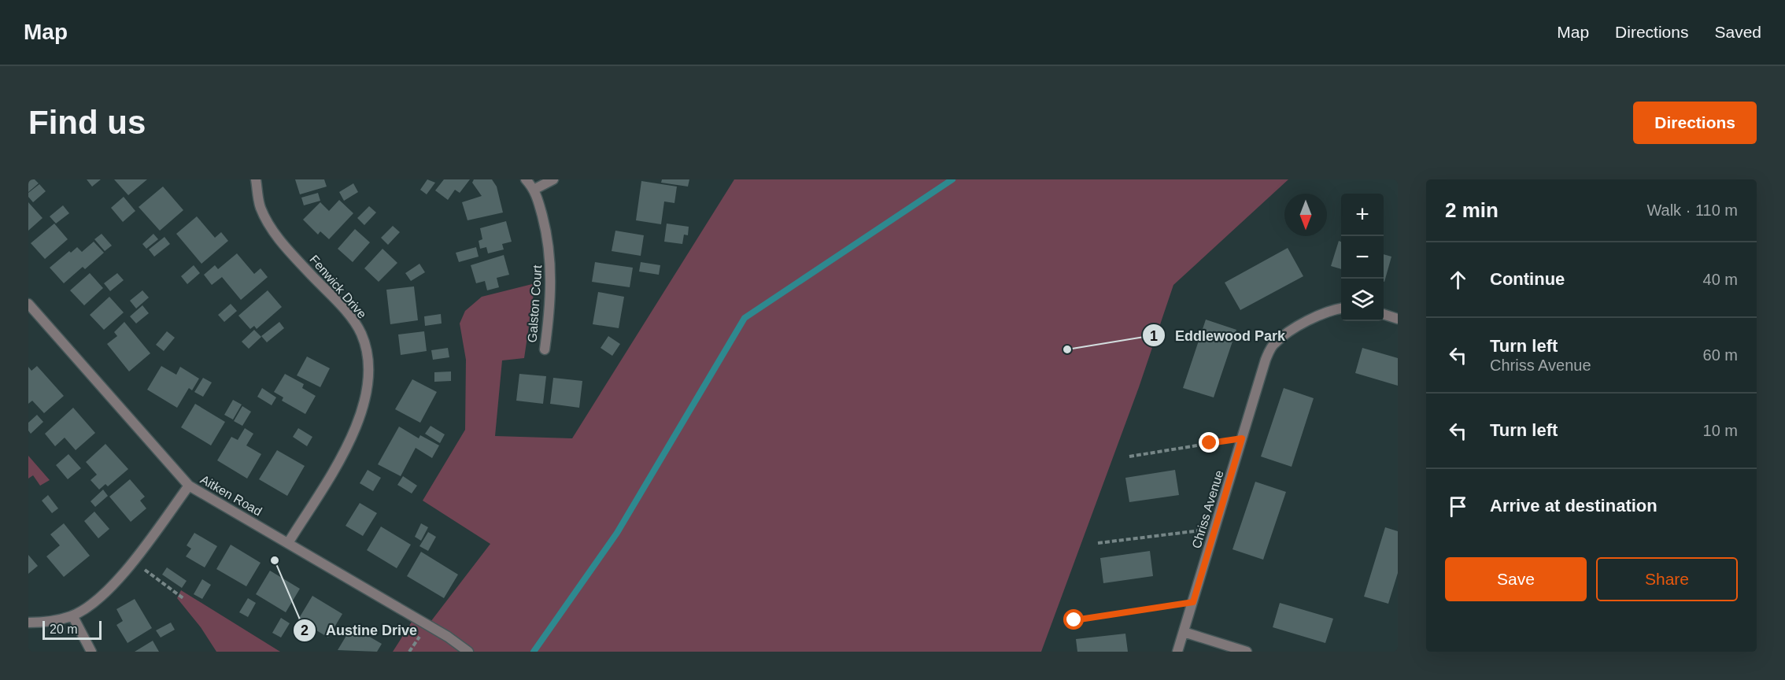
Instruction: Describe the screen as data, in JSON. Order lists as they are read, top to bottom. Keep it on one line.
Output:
{"streets":{"street":["Fenwick Drive","Galston Court","Aitken Road","Chriss Avenue"]},"crossings":[["Fenwick Drive","Aitken Road"]],"places":["Eddlewood Park","Austine Drive"],"scale_bar":"20 m","north":"bottom","page":{"header":"Map","nav":["Map","Directions","Saved"],"buttons":["Directions",["Save","Share"]],"title":"Find us","heading":["2 min","Walk · 110 m"],"map_buttons":["+","−"],"list":[["Continue","40 m"],["Turn left","Chriss Avenue","60 m"],["Turn left","10 m"],"Arrive at destination"],"scale":"20 m"}}
